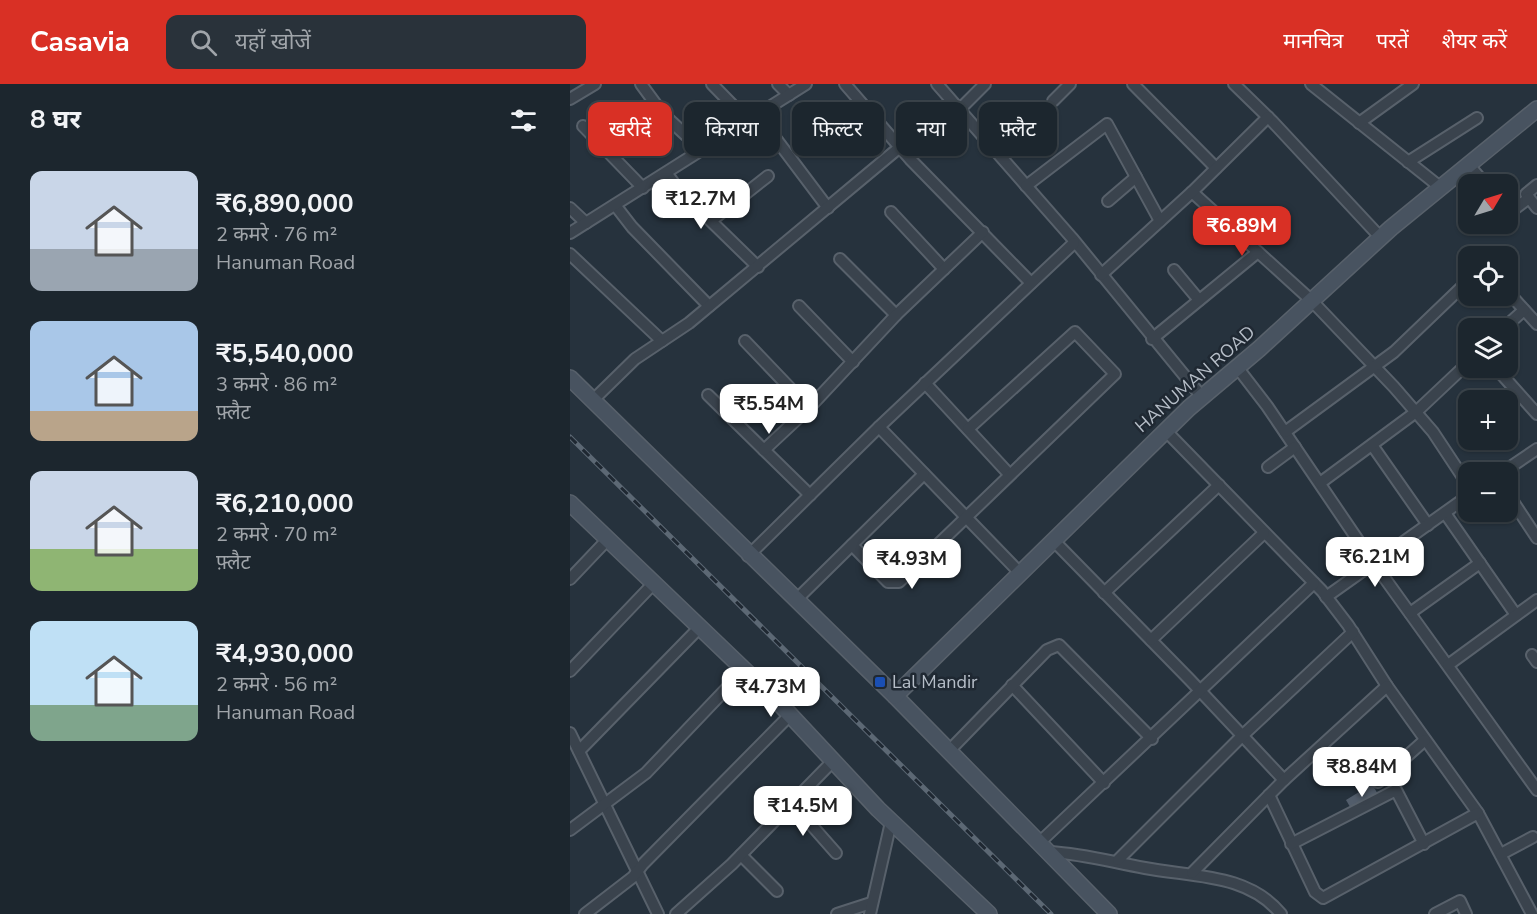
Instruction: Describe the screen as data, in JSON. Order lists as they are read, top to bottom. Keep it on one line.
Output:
{"streets":{"street":["HANUMAN ROAD"]},"places":{"transit":["Lal Mandir"]},"north":"top right","page":{"header":"Casavia","search":"यहाँ खोजें","nav":["मानचित्र","परतें","शेयर करें"],"heading":"8 घर","chip":["खरीदें","किराया","फ़िल्टर","नया","फ़्लैट"],"list":[{"name":"₹6,890,000","note":"2 कमरे · 76 m² · Hanuman Road"},{"name":"₹5,540,000","note":"3 कमरे · 86 m² · फ़्लैट"},{"name":"₹6,210,000","note":"2 कमरे · 70 m² · फ़्लैट"},{"name":"₹4,930,000","note":"2 कमरे · 56 m² · Hanuman Road"}],"map_buttons":["+","−"],"price":["₹12.7M","₹6.89M","₹5.54M","₹6.21M","₹4.93M","₹4.73M","₹8.84M","₹14.5M"]}}
